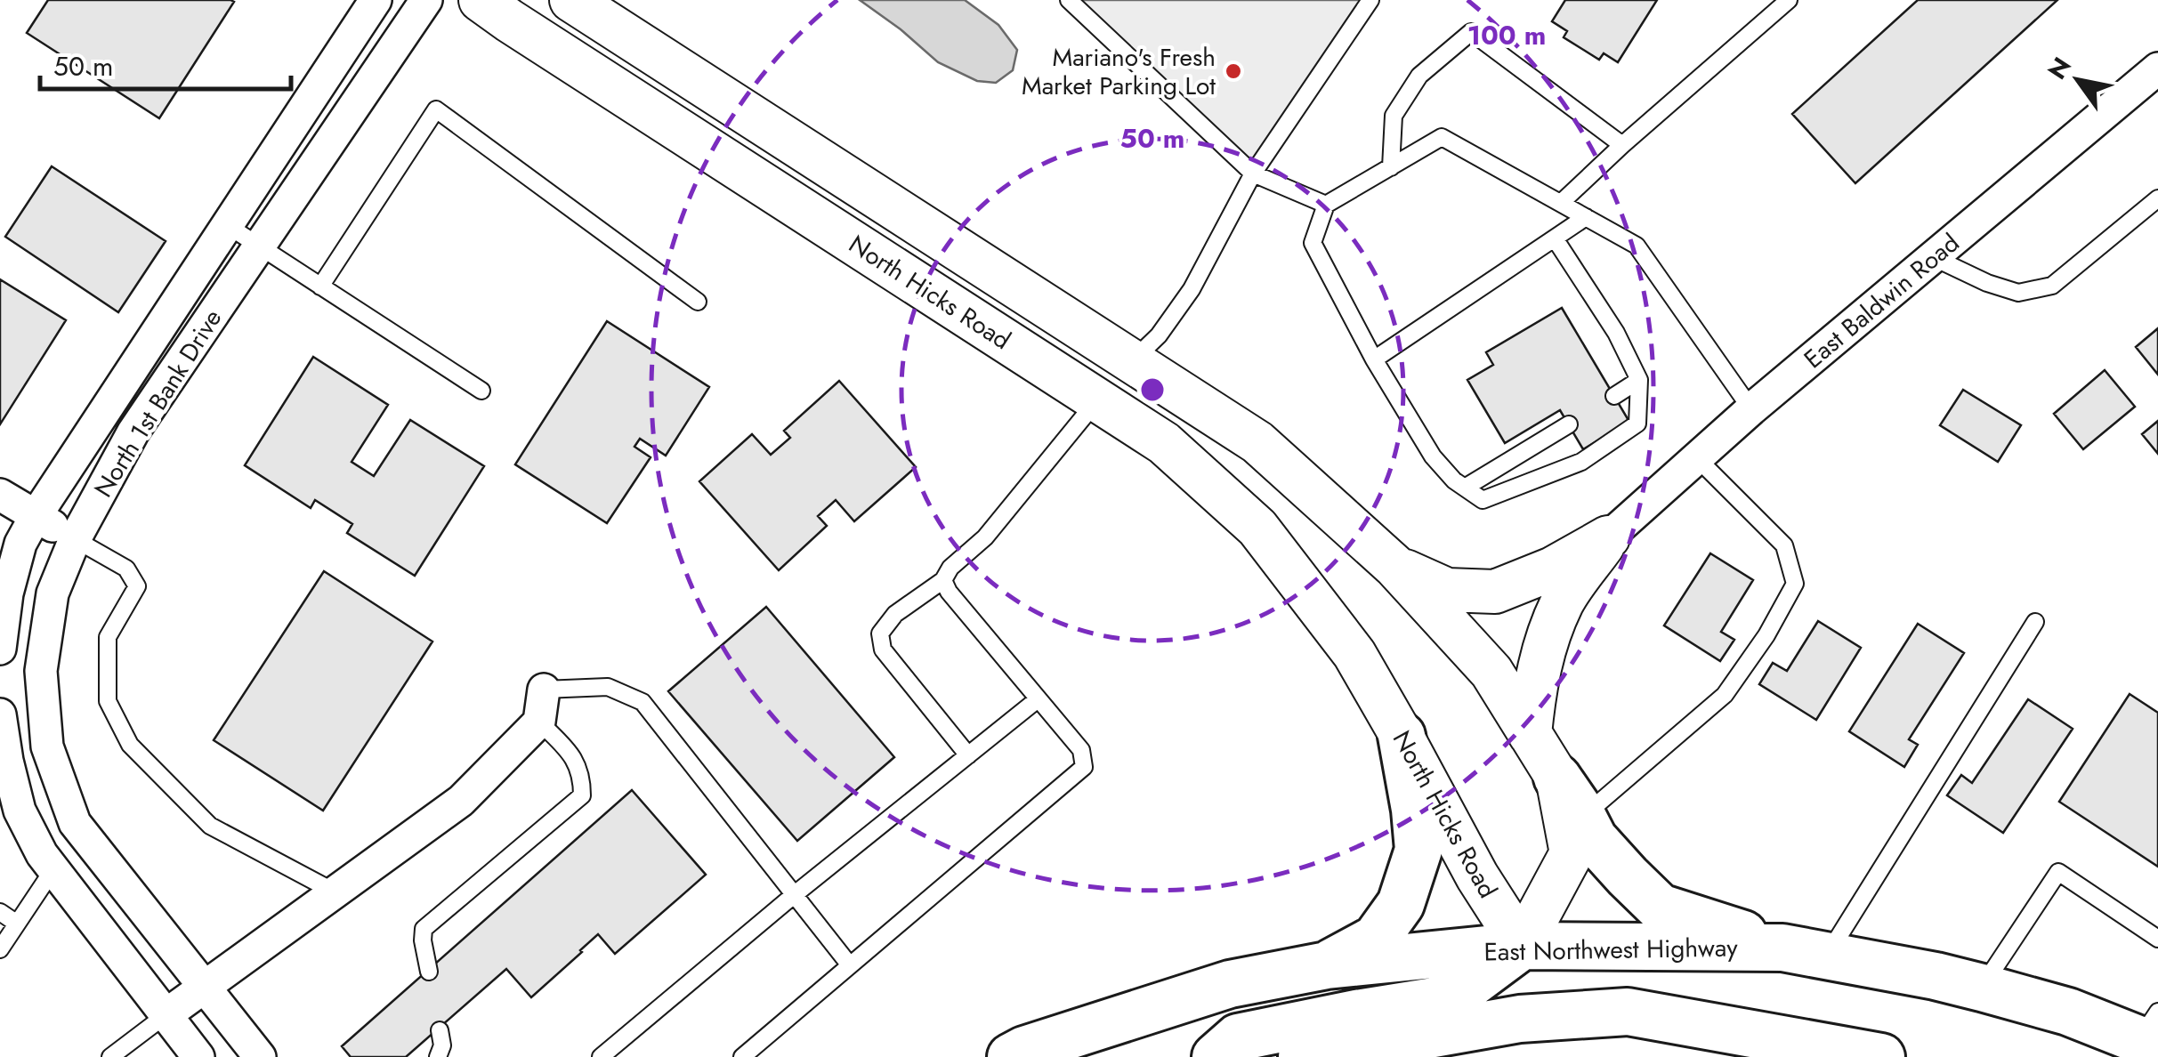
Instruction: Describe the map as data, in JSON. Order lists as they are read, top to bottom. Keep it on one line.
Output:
{"streets":{"main road":["North Hicks Road","East Northwest Highway"],"street":["East Baldwin Road","North 1st Bank Drive"]},"crossings":[["North Hicks Road","East Northwest Highway"]],"places":["Mariano's Fresh Market Parking Lot"],"scale_bar":"50 m","north":"top left","rings":["100 m","50 m"]}
